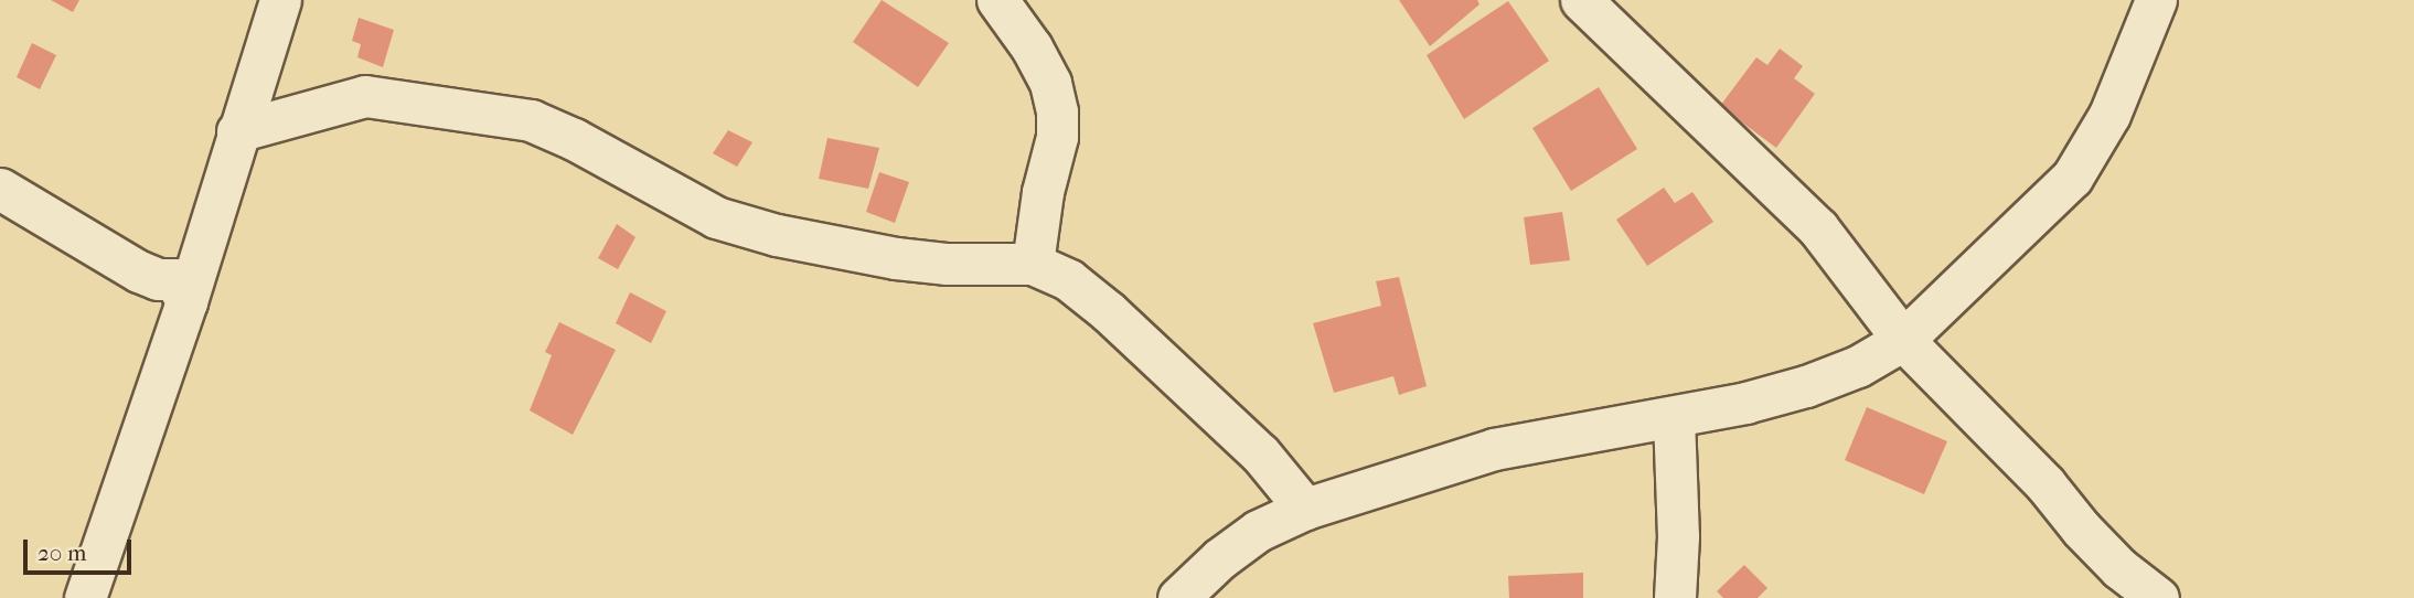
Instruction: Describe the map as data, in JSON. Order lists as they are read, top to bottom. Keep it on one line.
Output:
{"scale_bar":"20 m"}
